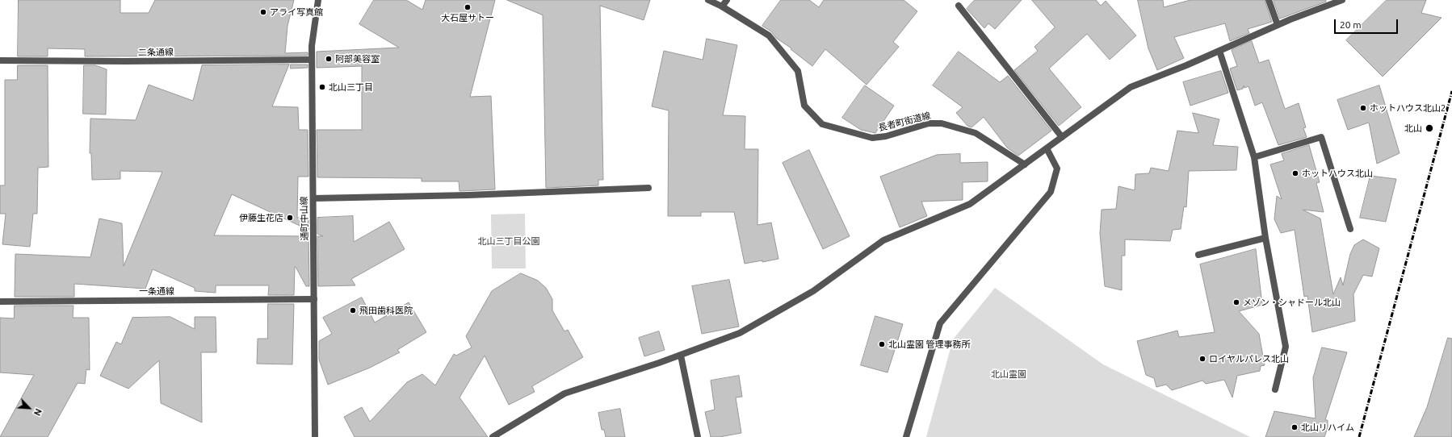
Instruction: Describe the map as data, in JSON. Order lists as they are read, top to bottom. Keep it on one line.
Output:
{"streets":{"street":["二条通線","長者町街道線","通町中山線","一条通線"]},"crossings":[["二条通線","通町中山線"],["通町中山線","一条通線"]],"parks":["北山三丁目公園","北山霊園"],"places":["大石屋サトー","アライ写真館","阿部美容室","北山三丁目","ホットハウス北山2","北山","ホットハウス北山","伊藤生花店","メゾン・シャドール北山","飛田歯科医院","北山霊園 管理事務所","ロイヤルパレス北山","北山リハイム"],"scale_bar":"20 m","north":"bottom right"}
